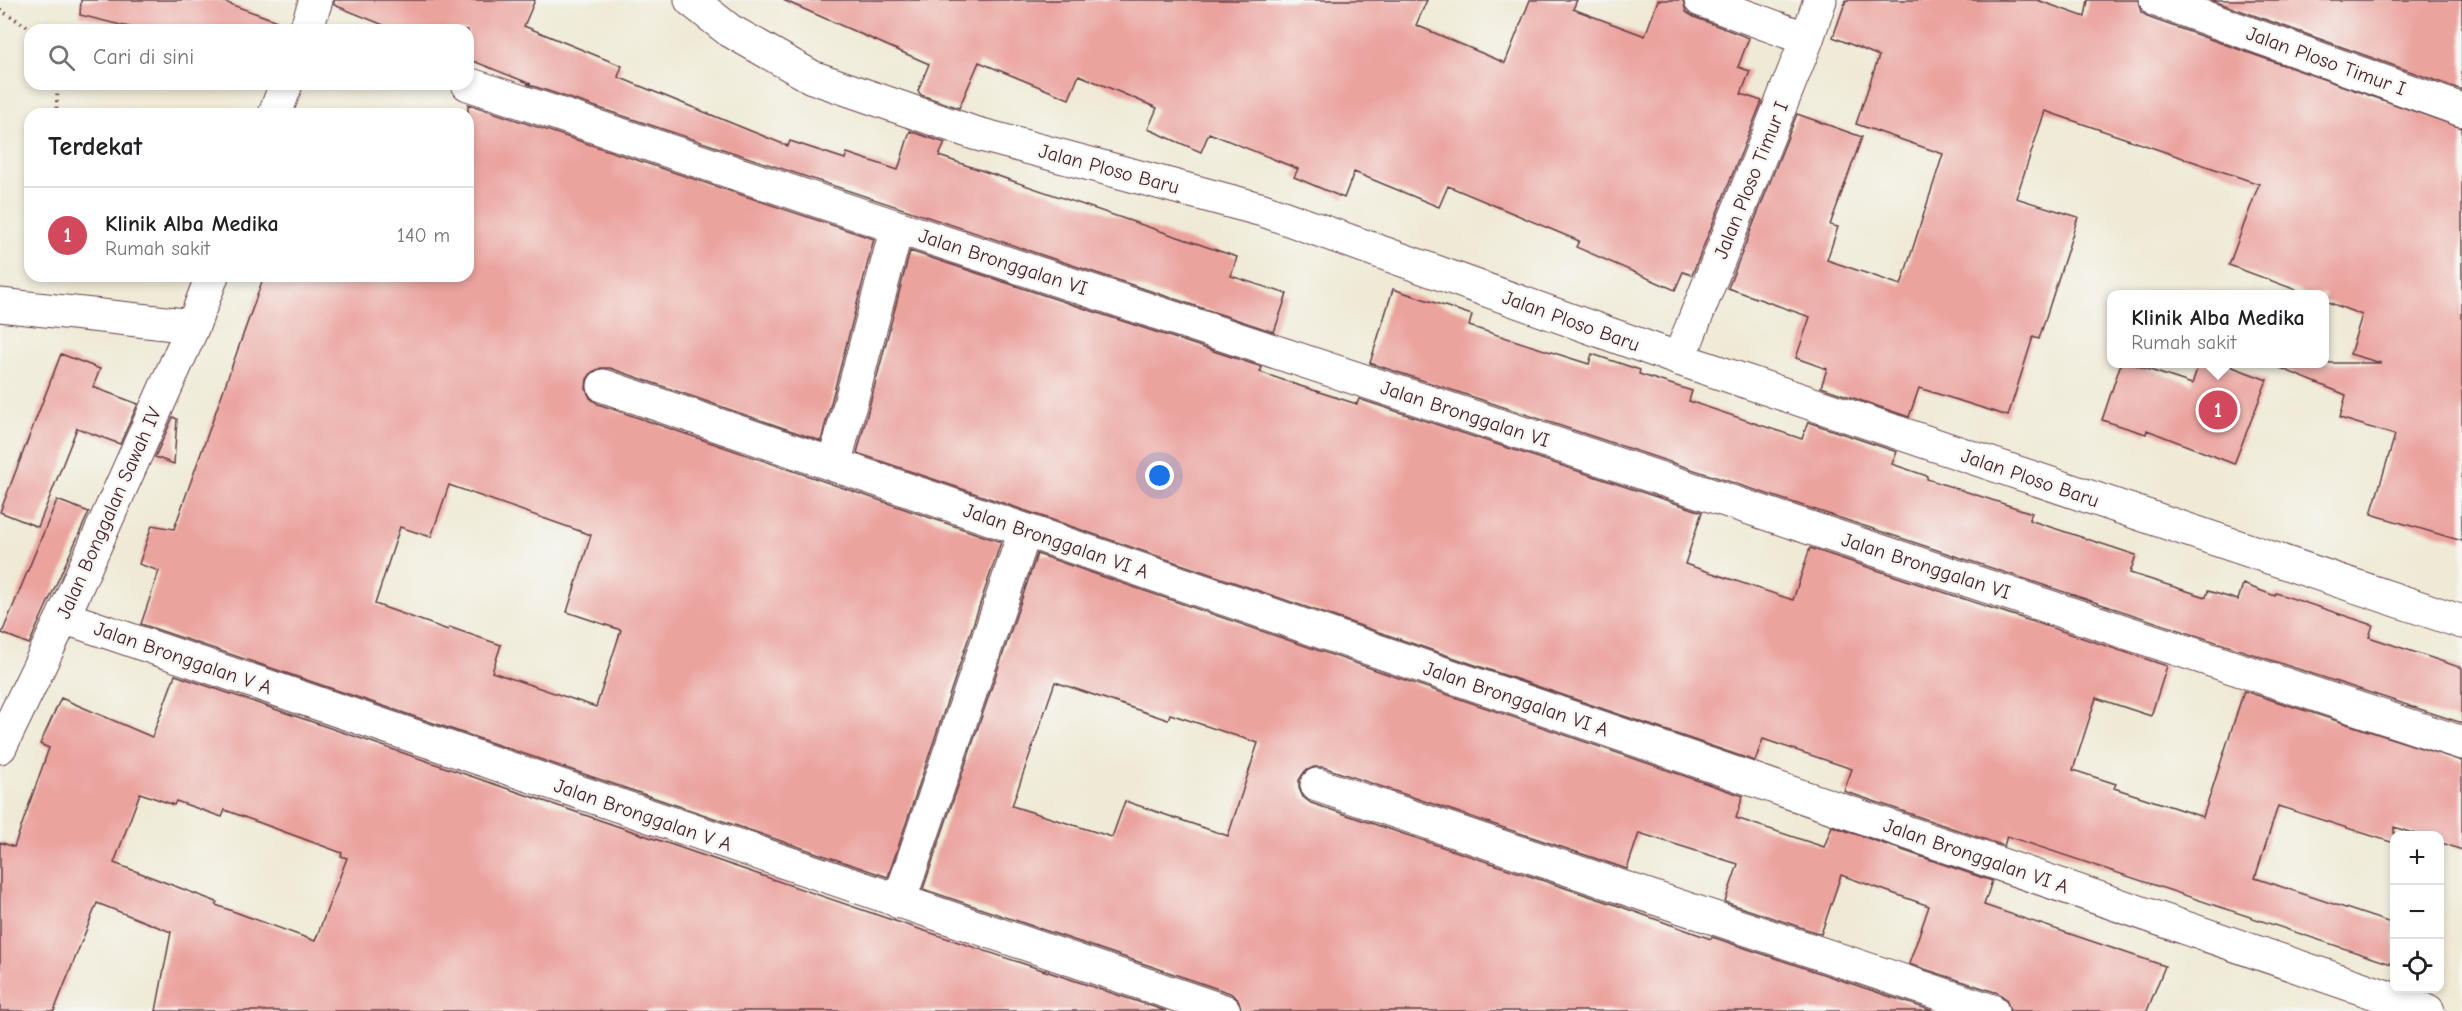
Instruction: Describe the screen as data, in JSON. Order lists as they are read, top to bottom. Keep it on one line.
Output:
{"streets":{"street":["Jalan Ploso Timur I","Jalan Ploso Baru","Jalan Bronggalan VI","Jalan Bonggalan Sawah IV","Jalan Bronggalan VI A","Jalan Bronggalan V A"]},"crossings":[["Jalan Ploso Timur I","Jalan Ploso Baru"],["Jalan Bonggalan Sawah IV","Jalan Bronggalan V A"]],"page":{"search":"Cari di sini","heading":"Terdekat","list":[{"mark":"1","name":"Klinik Alba Medika","note":"Rumah sakit","value":"140 m"}],"popup":["Klinik Alba Medika","Rumah sakit"],"pins":"1","map_buttons":["+","−"]}}
